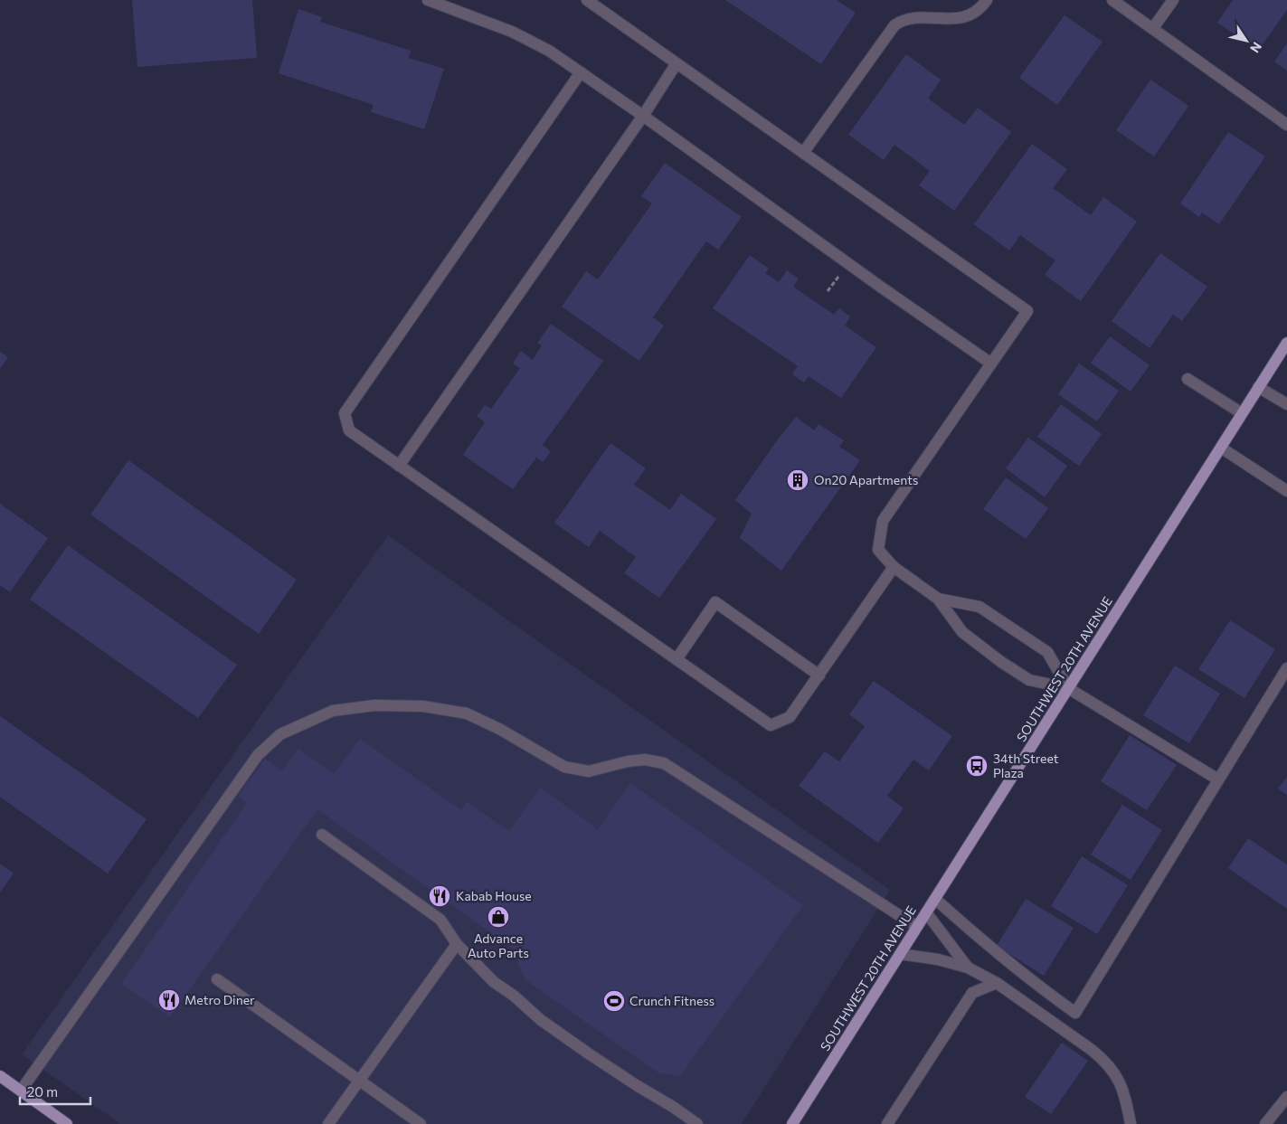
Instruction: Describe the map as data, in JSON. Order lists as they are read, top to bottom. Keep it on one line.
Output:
{"streets":{"main road":["SOUTHWEST 20TH AVENUE"]},"places":{"building":["On20 Apartments"],"bus stop":["34th Street Plaza"],"restaurant":["Kabab House","Metro Diner"],"shop":["Advance Auto Parts"],"sports":["Crunch Fitness"]},"scale_bar":"20 m","north":"bottom right"}
